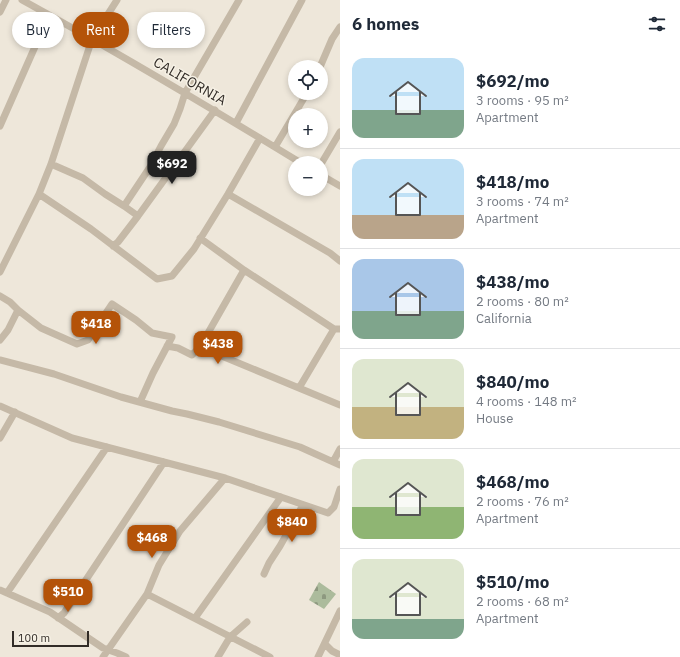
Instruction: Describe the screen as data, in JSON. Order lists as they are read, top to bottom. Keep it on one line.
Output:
{"streets":{"street":["CALIFORNIA"]},"scale_bar":"100 m","page":{"heading":"6 homes","chip":["Buy","Rent","Filters"],"list":[{"name":"$692/mo","note":"3 rooms · 95 m² · Apartment"},{"name":"$418/mo","note":"3 rooms · 74 m² · Apartment"},{"name":"$438/mo","note":"2 rooms · 80 m² · California"},{"name":"$840/mo","note":"4 rooms · 148 m² · House"},{"name":"$468/mo","note":"2 rooms · 76 m² · Apartment"},{"name":"$510/mo","note":"2 rooms · 68 m² · Apartment"}],"map_buttons":["+","−"],"price":["$692","$418","$438","$840","$468","$510"],"scale":"100 m"}}
